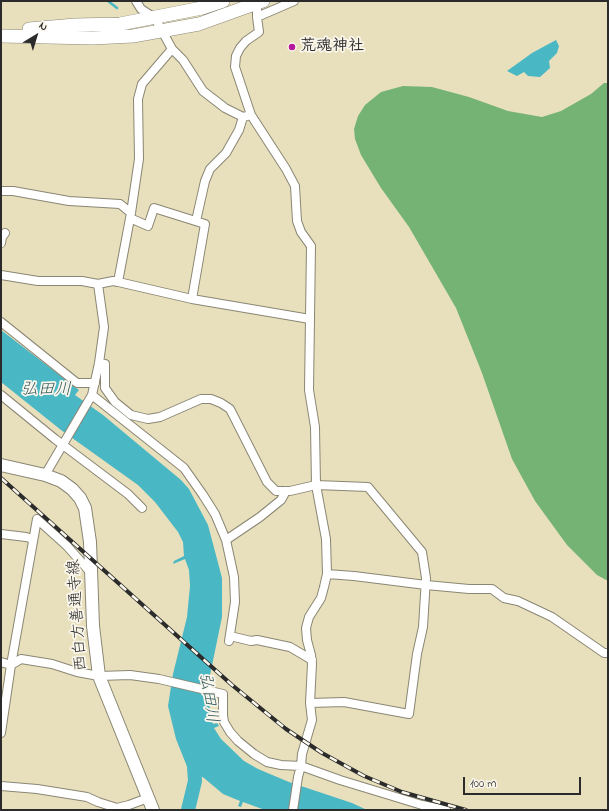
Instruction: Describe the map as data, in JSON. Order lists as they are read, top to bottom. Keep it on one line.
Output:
{"streets":{"main road":["西白方善通寺線"]},"water":["弘田川"],"places":["荒魂神社"],"scale_bar":"100 m","north":"top right"}
